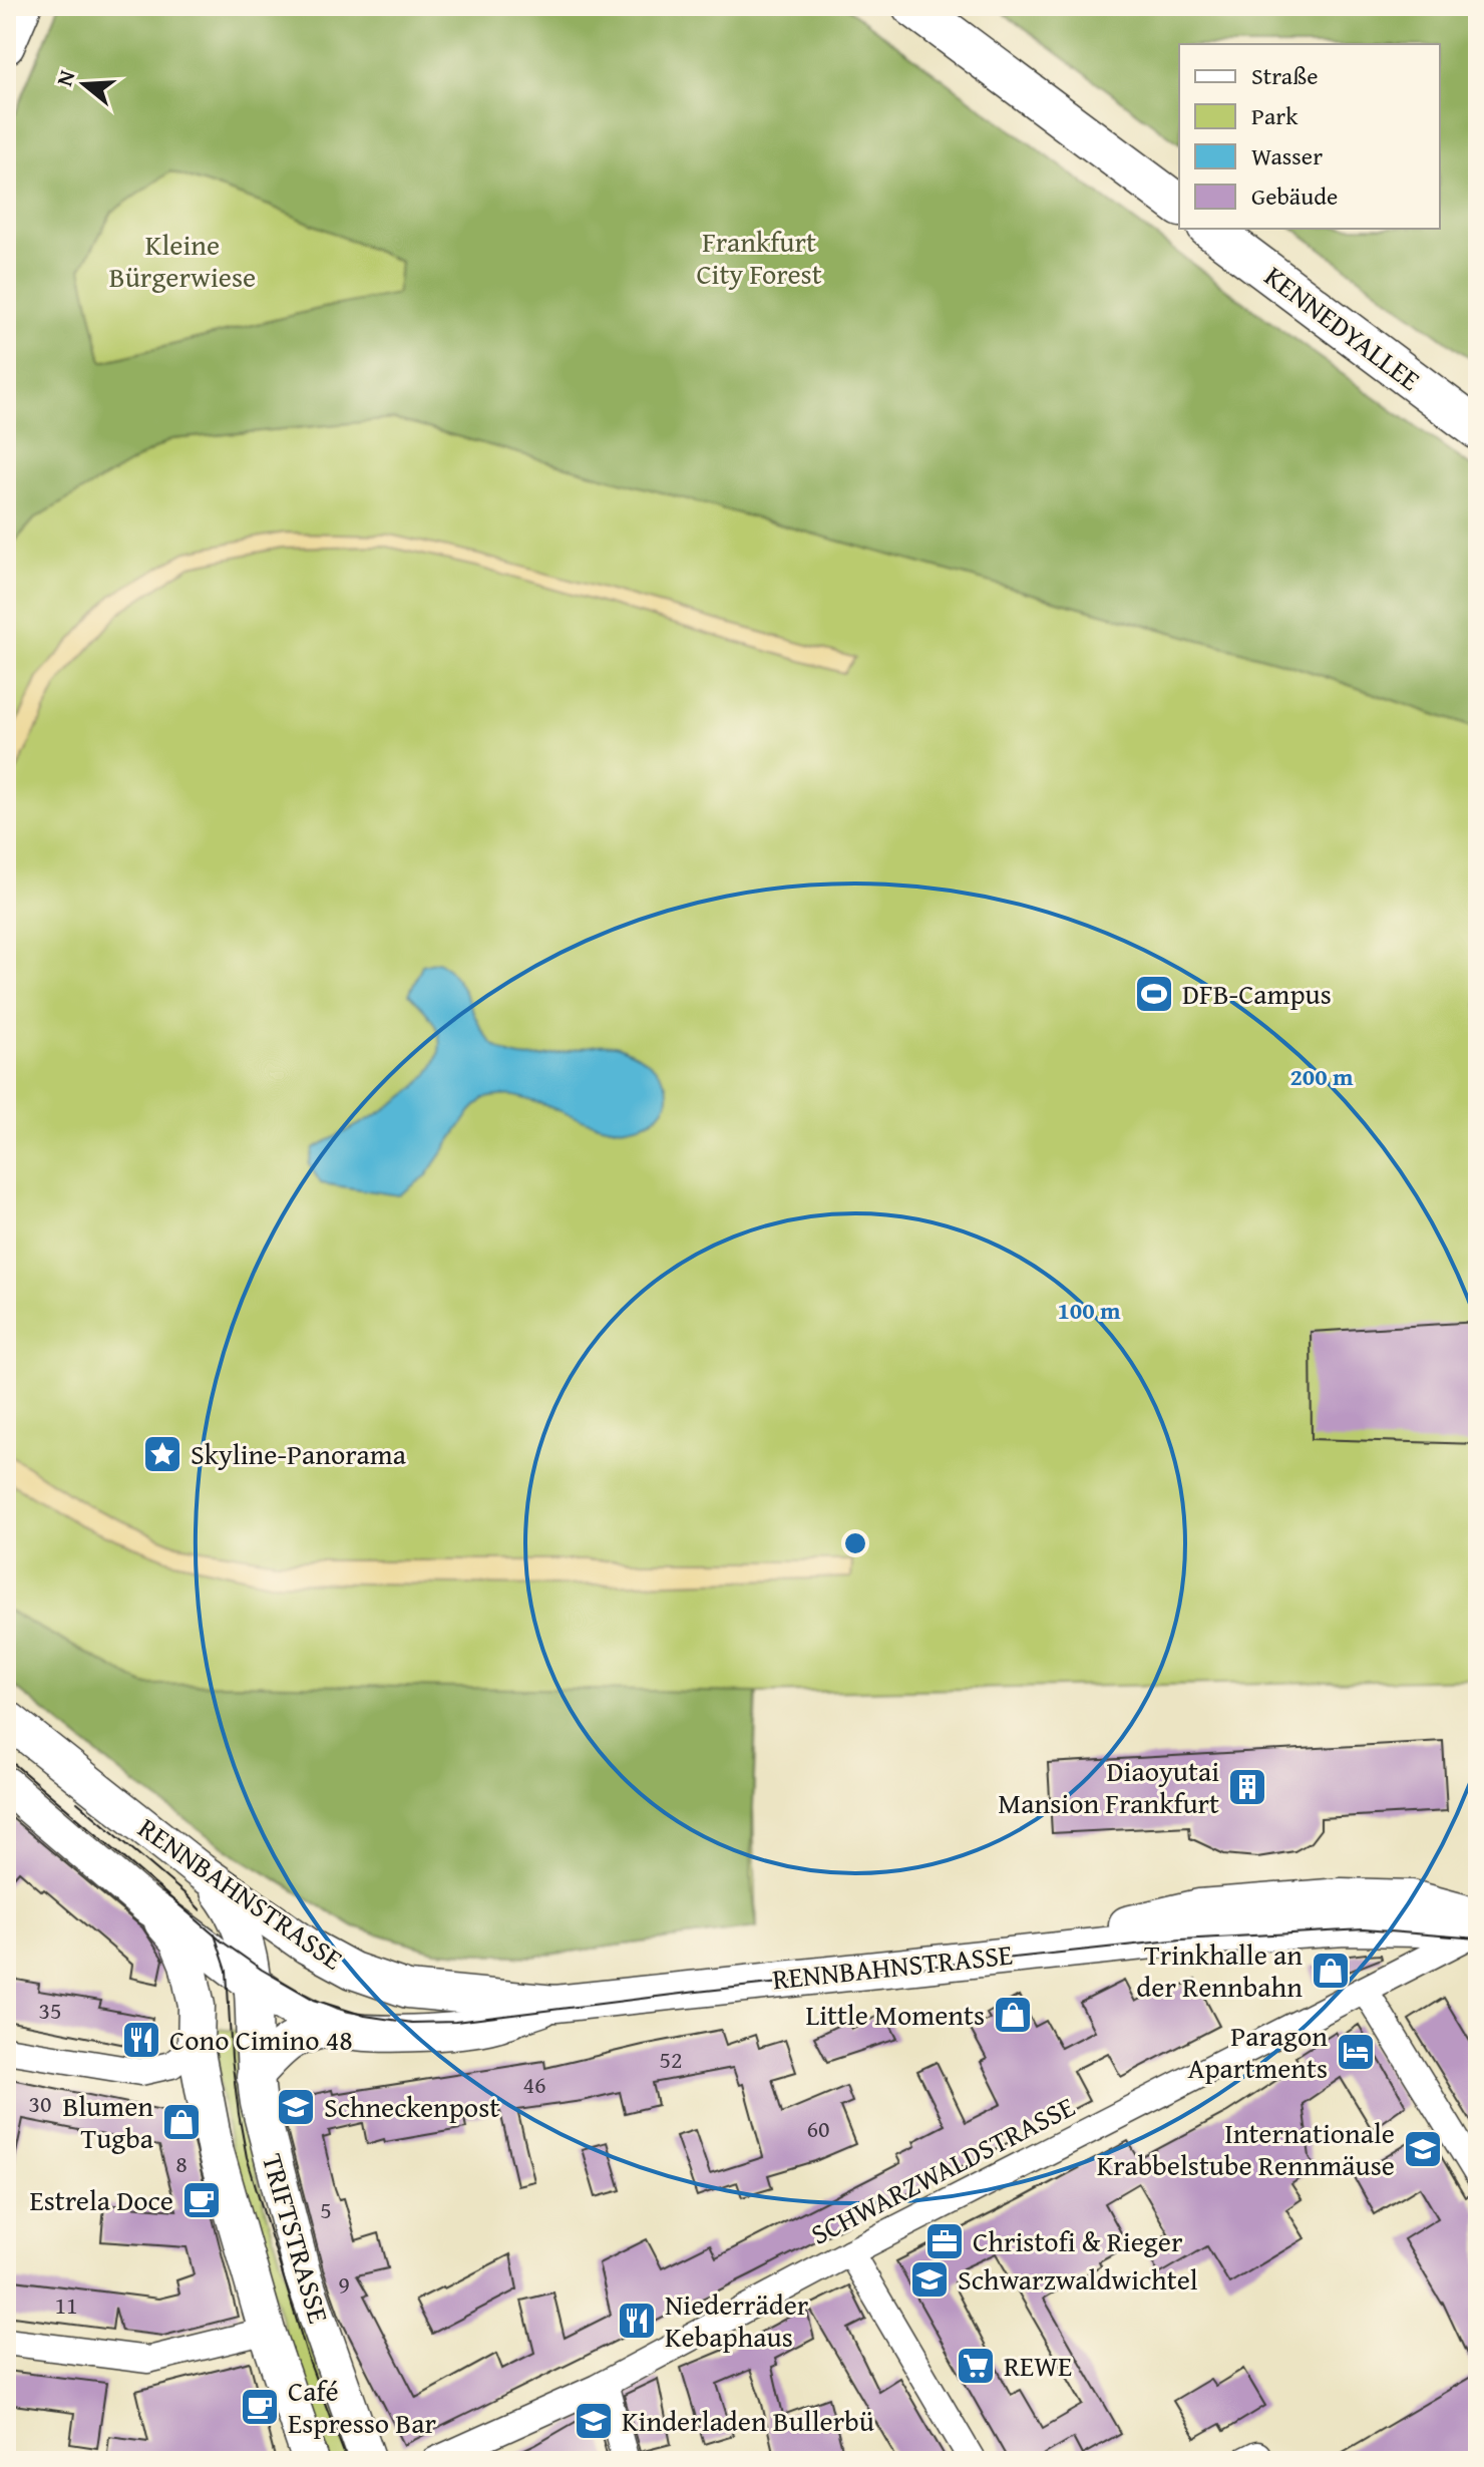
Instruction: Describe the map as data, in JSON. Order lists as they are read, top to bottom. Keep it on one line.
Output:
{"streets":{"main road":["KENNEDYALLEE","RENNBAHNSTRASSE","TRIFTSTRASSE"],"street":["SCHWARZWALDSTRASSE"]},"crossings":[["RENNBAHNSTRASSE","TRIFTSTRASSE"]],"parks":["Frankfurt City Forest","Kleine Bürgerwiese"],"places":{"sports":["DFB-Campus"],"place":["Skyline-Panorama"],"building":["Diaoyutai Mansion Frankfurt"],"shop":["Trinkhalle an der Rennbahn","Little Moments","Blumen Tugba"],"restaurant":["Cono Cimino 48","Niederräder Kebaphaus"],"hotel":["Paragon Apartments"],"school or university":["Schneckenpost","Internationale Krabbelstube Rennmäuse","Schwarzwaldwichtel","Kinderladen Bullerbü"],"cafe":["Estrela Doce","Café Espresso Bar"],"office":["Christofi & Rieger"],"supermarket":["REWE"]},"house_numbers":["35","52","46","30","60","8","5","9","11"],"legend":["Straße","Park","Wasser","Gebäude"],"north":"left","rings":["200 m","100 m"]}
